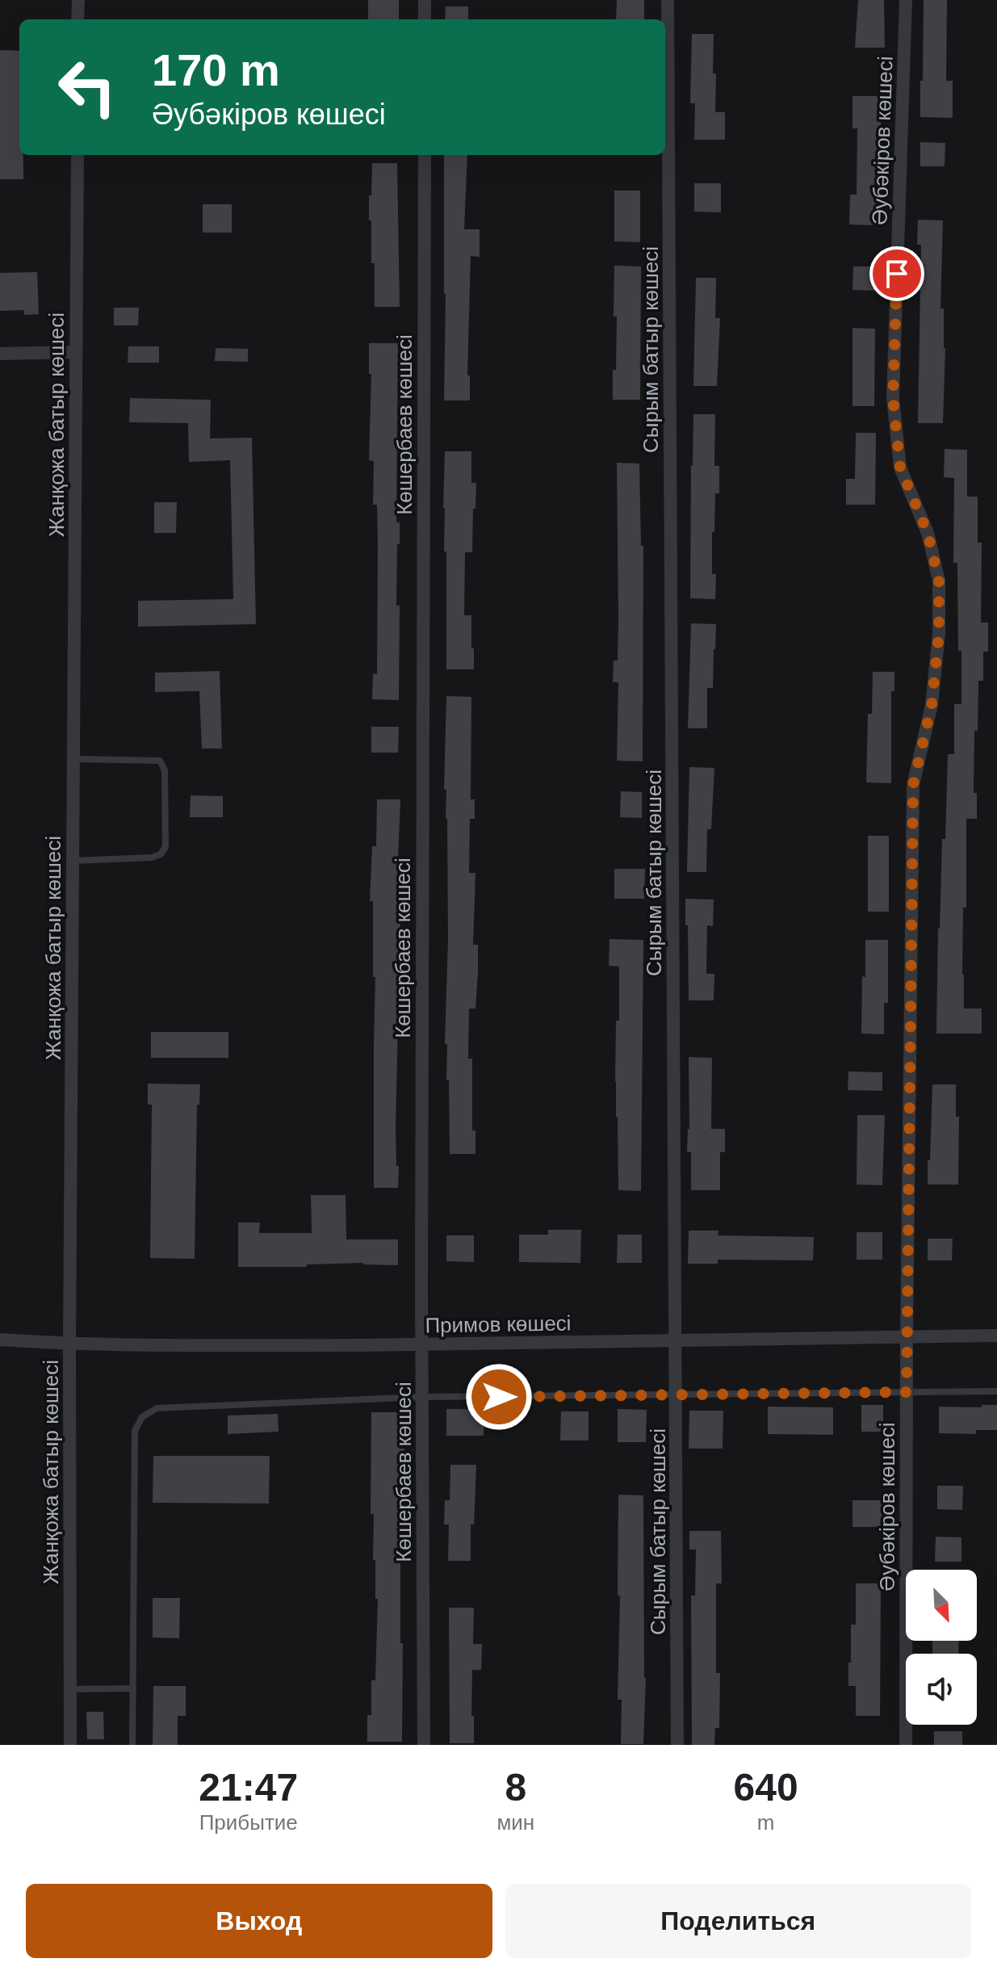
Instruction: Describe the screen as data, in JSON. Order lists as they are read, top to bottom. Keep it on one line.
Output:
{"streets":{"street":["Әубәкіров көшесі","Сырым батыр көшесі","Жанқожа батыр көшесі","Көшербаев көшесі","Примов көшесі"]},"crossings":[["Әубәкіров көшесі","Примов көшесі"],["Сырым батыр көшесі","Примов көшесі"],["Жанқожа батыр көшесі","Примов көшесі"],["Көшербаев көшесі","Примов көшесі"]],"north":"bottom right","page":{"turn":["170 m","Әубәкіров көшесі"],"eta":["21:47","Прибытие","8","мин","640","m"],"buttons":["Выход","Поделиться"]}}
